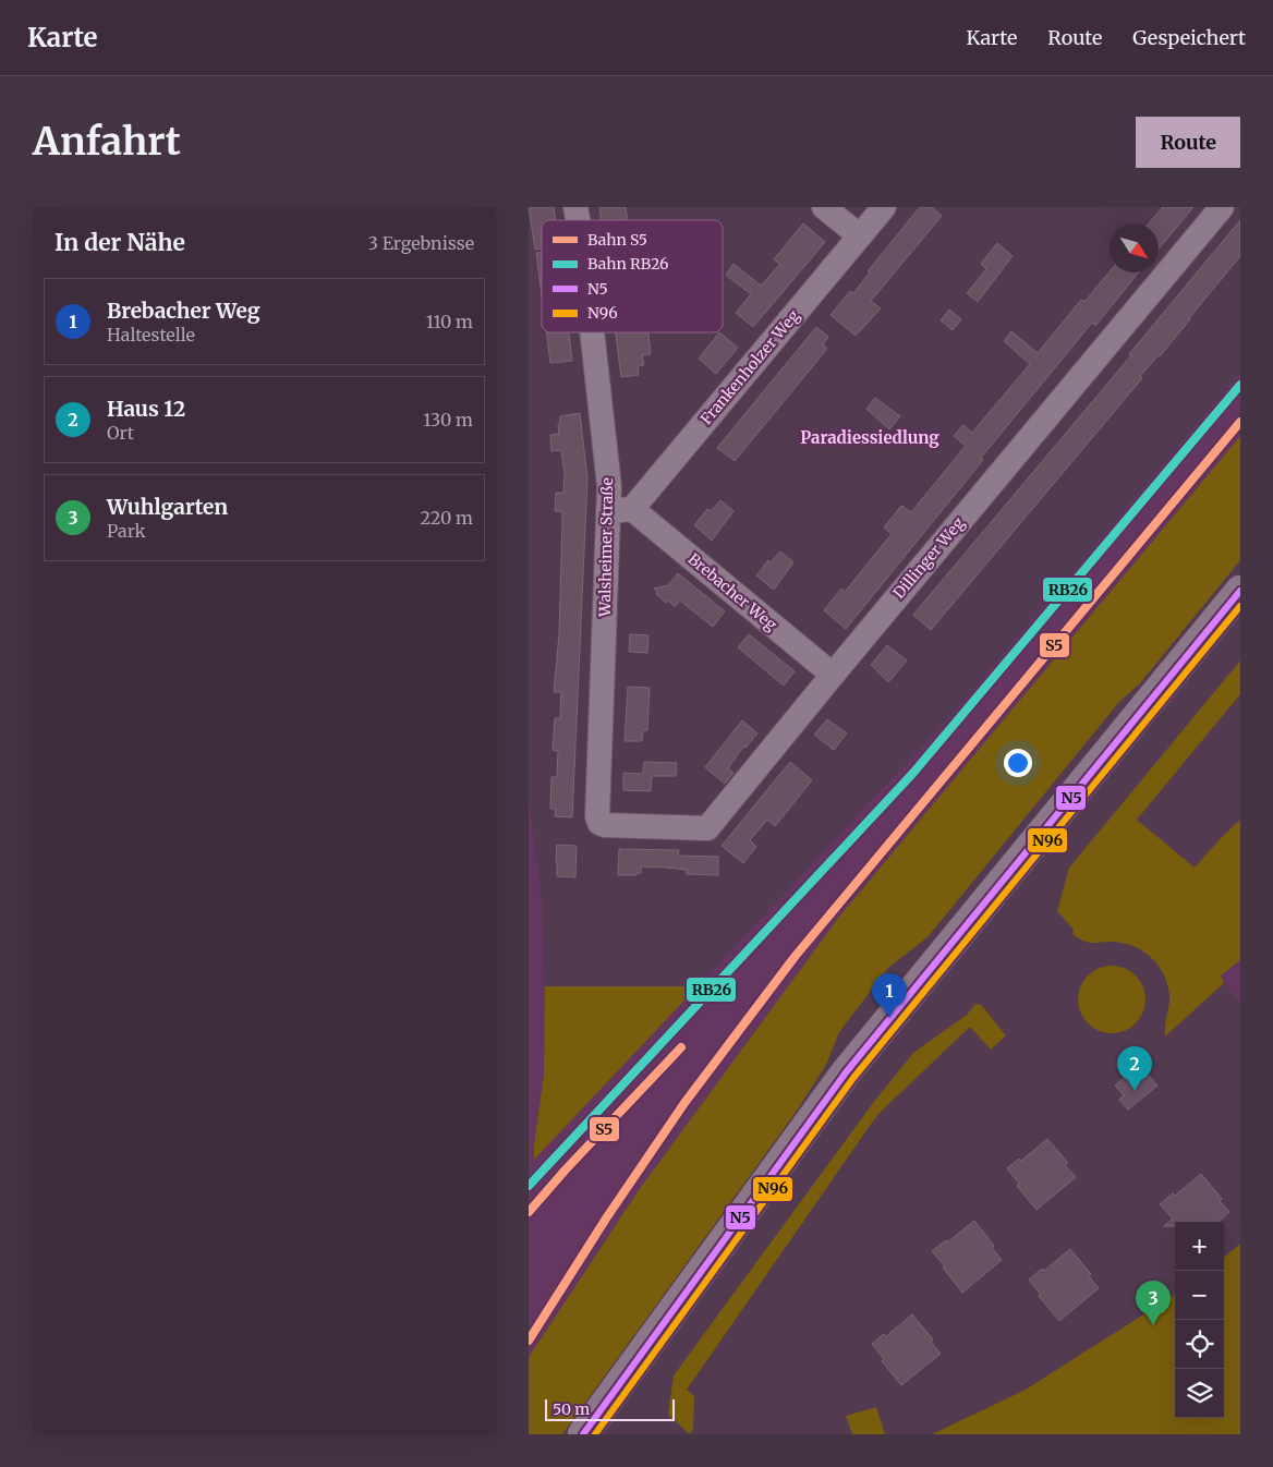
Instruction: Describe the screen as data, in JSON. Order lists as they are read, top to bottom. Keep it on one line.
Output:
{"streets":{"street":["Frankenholzer Weg","Walsheimer Straße","Dillinger Weg","Brebacher Weg"]},"crossings":[["Frankenholzer Weg","Walsheimer Straße"],["Frankenholzer Weg","Brebacher Weg"],["Walsheimer Straße","Dillinger Weg"],["Walsheimer Straße","Brebacher Weg"],["Dillinger Weg","Brebacher Weg"]],"districts":["Paradiessiedlung"],"lines":["rail line RB26","rail line S5","transit line N5","transit line N96"],"legend":["Bahn S5","Bahn RB26","N5","N96"],"scale_bar":"50 m","north":"bottom right","page":{"header":"Karte","nav":["Karte","Route","Gespeichert"],"buttons":"Route","title":"Anfahrt","heading":["In der Nähe","3 Ergebnisse"],"list":[{"mark":"1","name":"Brebacher Weg","note":"Haltestelle","value":"110 m"},{"mark":"2","name":"Haus 12","note":"Ort","value":"130 m"},{"mark":"3","name":"Wuhlgarten","note":"Park","value":"220 m"}],"pins":["1","2","3"],"map_buttons":["+","−"],"scale":"50 m"}}
